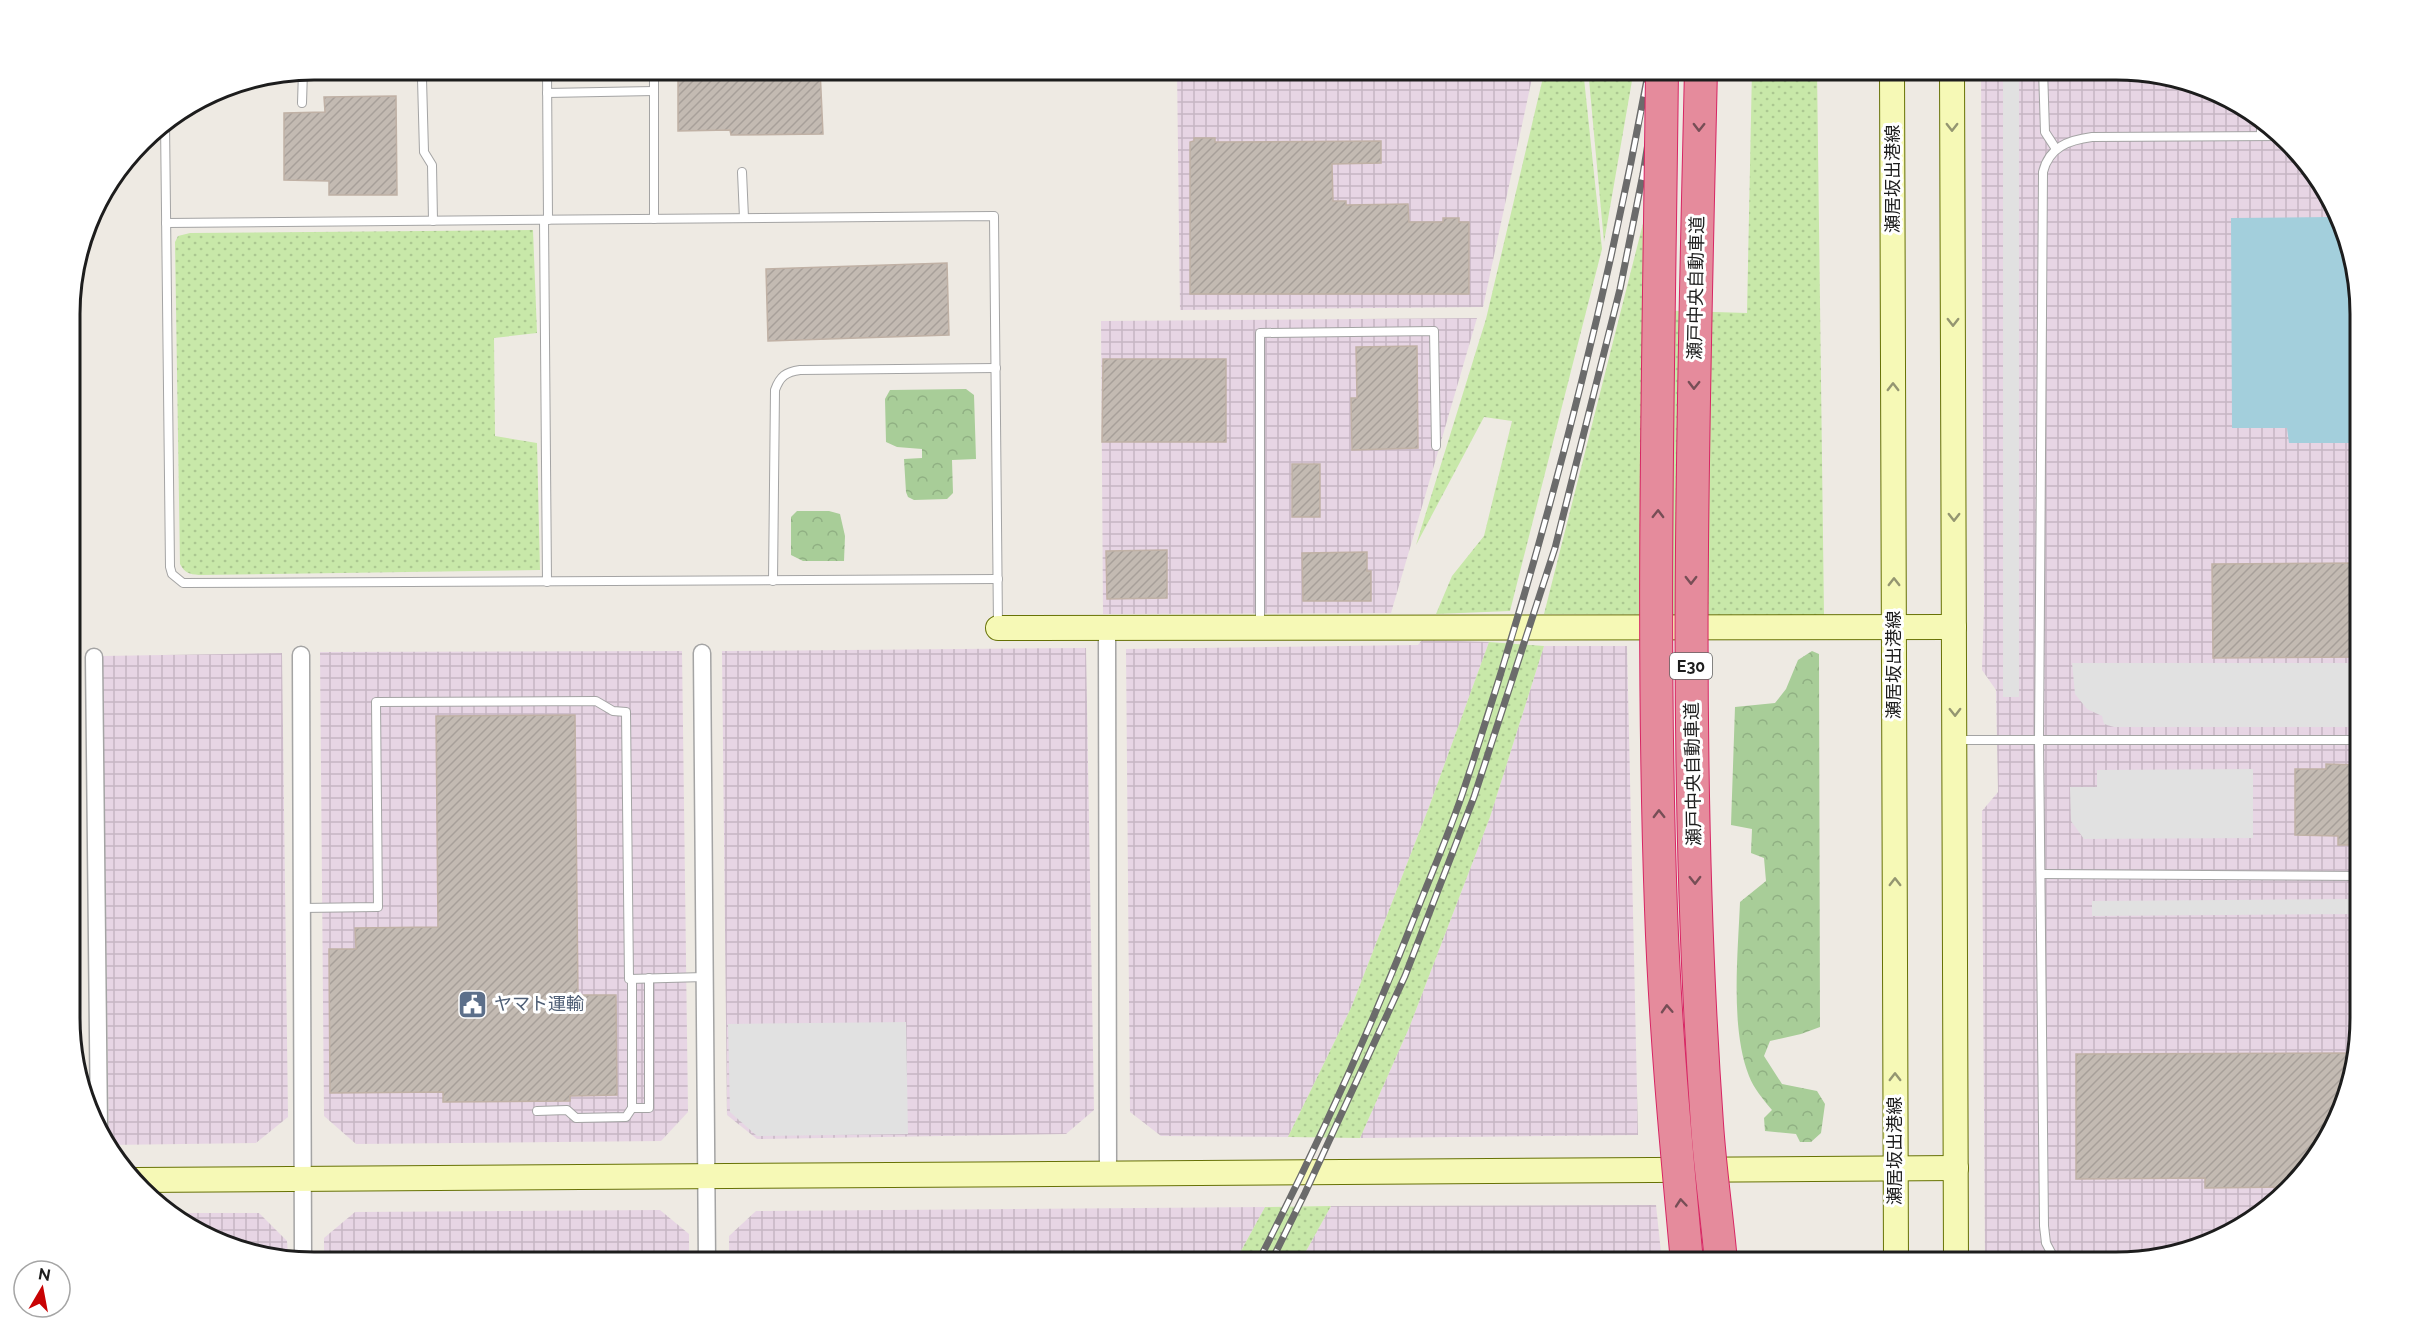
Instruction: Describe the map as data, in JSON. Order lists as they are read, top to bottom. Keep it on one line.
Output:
{"streets":{"highway":["瀬戸中央自動車道","E30"],"street":["瀬居坂出港線"]},"places":{"public building":["ヤマト運輸"]},"north":"top"}
